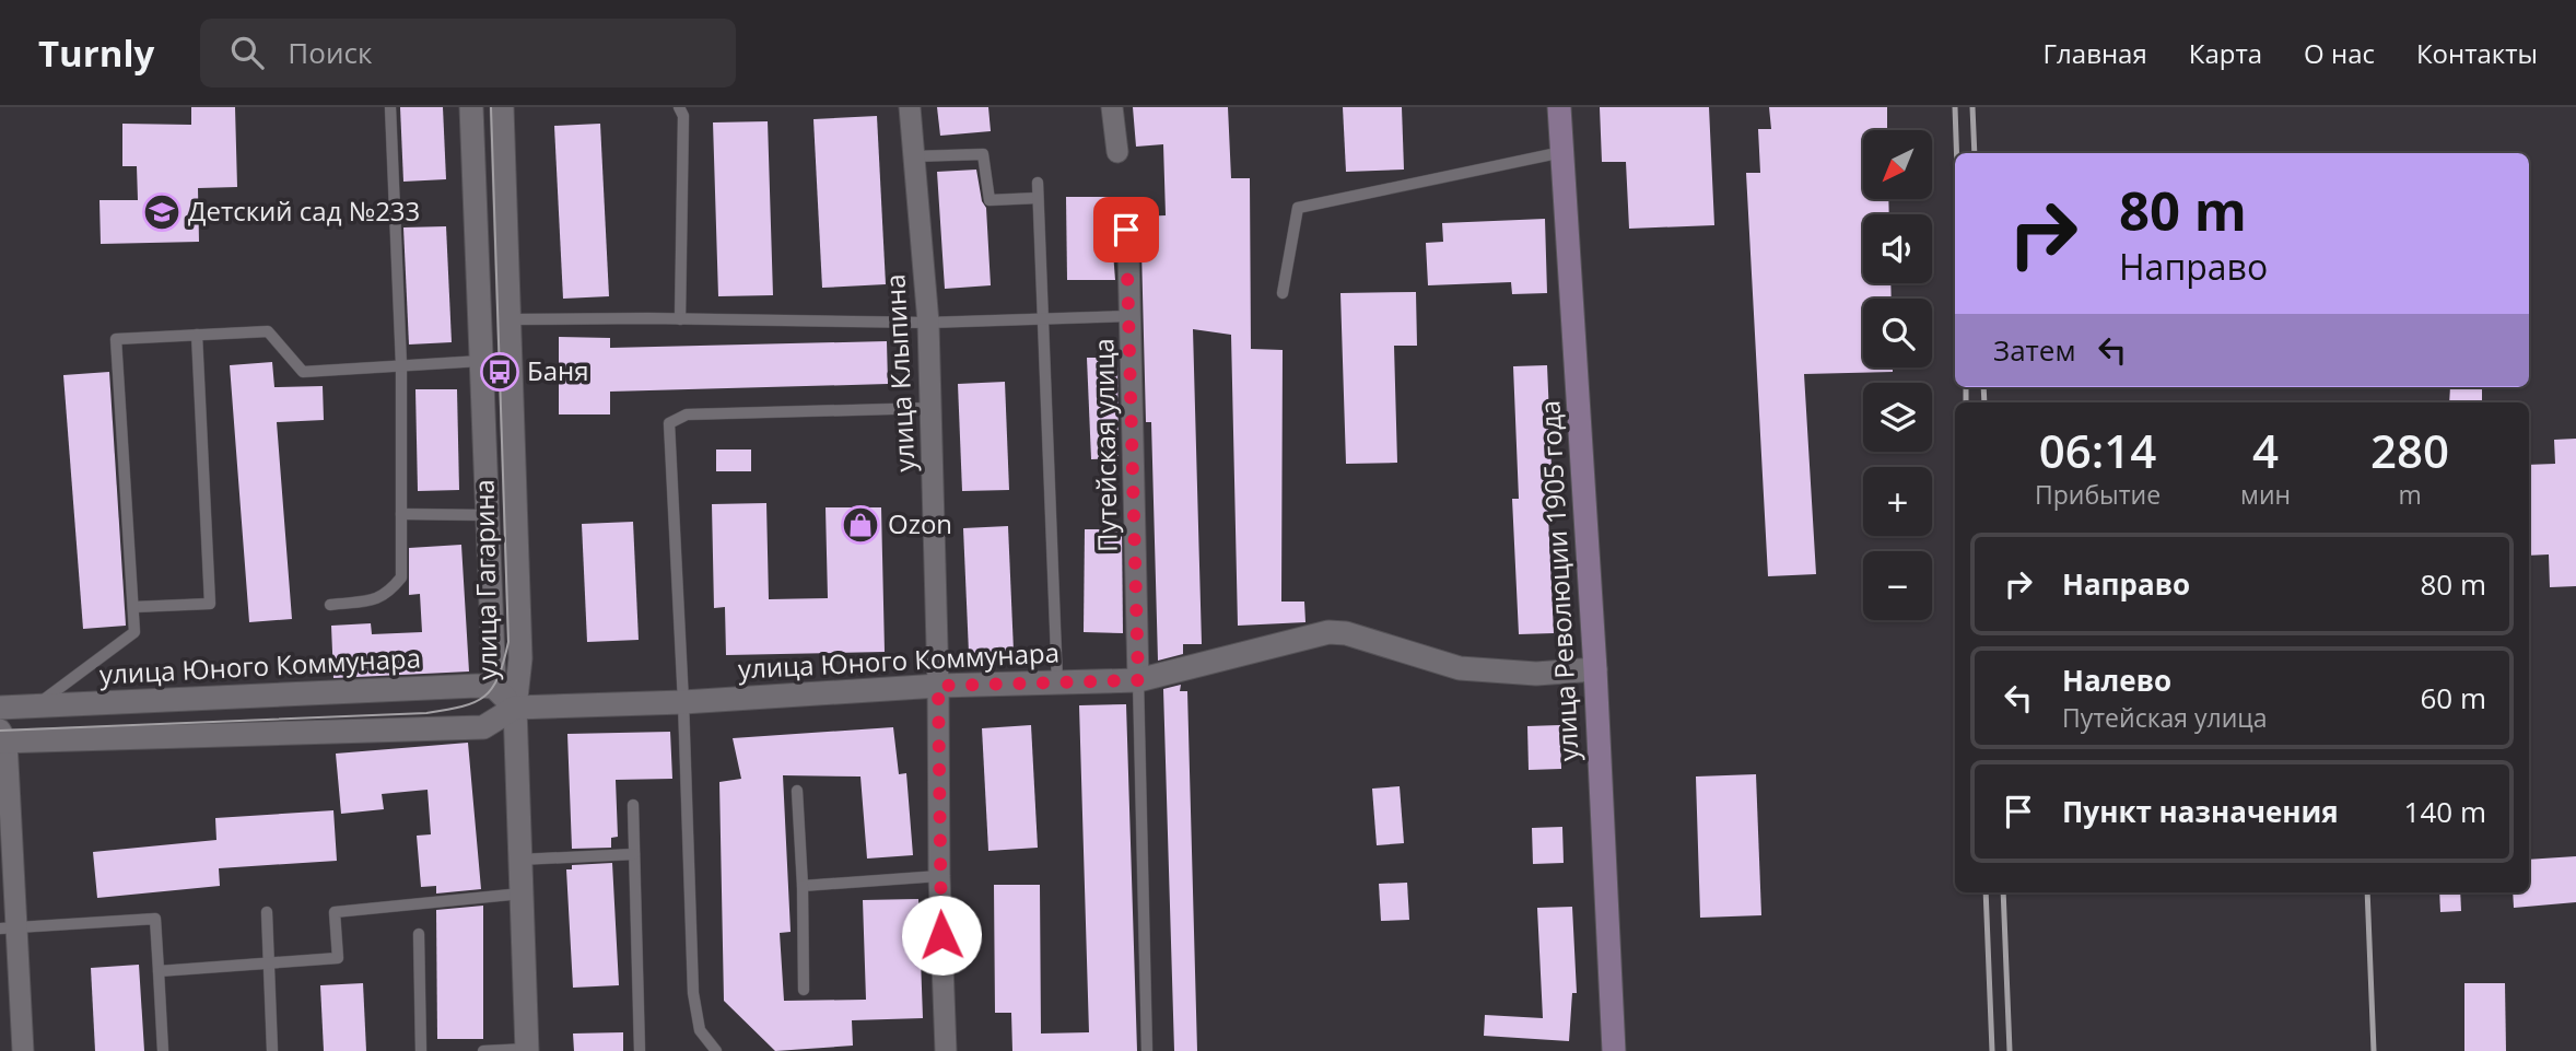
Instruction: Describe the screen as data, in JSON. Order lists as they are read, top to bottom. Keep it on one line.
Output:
{"streets":{"main road":["улица Революции 1905 года"],"street":["улица Клыпина","Путейская улица","улица Гагарина","улица Юного Коммунара"]},"crossings":[["улица Клыпина","улица Юного Коммунара"],["Путейская улица","улица Юного Коммунара"],["улица Гагарина","улица Юного Коммунара"],["улица Революции 1905 года","улица Юного Коммунара"]],"places":{"school or university":["Детский сад №233"],"bus stop":["Баня"],"shop":["Ozon"]},"north":"bottom left","page":{"header":"Turnly","search":"Поиск","nav":["Главная","Карта","О нас","Контакты"],"map_buttons":["+","−"],"turn":["80 m","Направо"],"then":"Затем","eta":["06:14","Прибытие","4","мин","280","m"],"list":[{"name":"Направо","value":"80 m"},{"name":"Налево","note":"Путейская улица","value":"60 m"},{"name":"Пункт назначения","value":"140 m"}]}}
